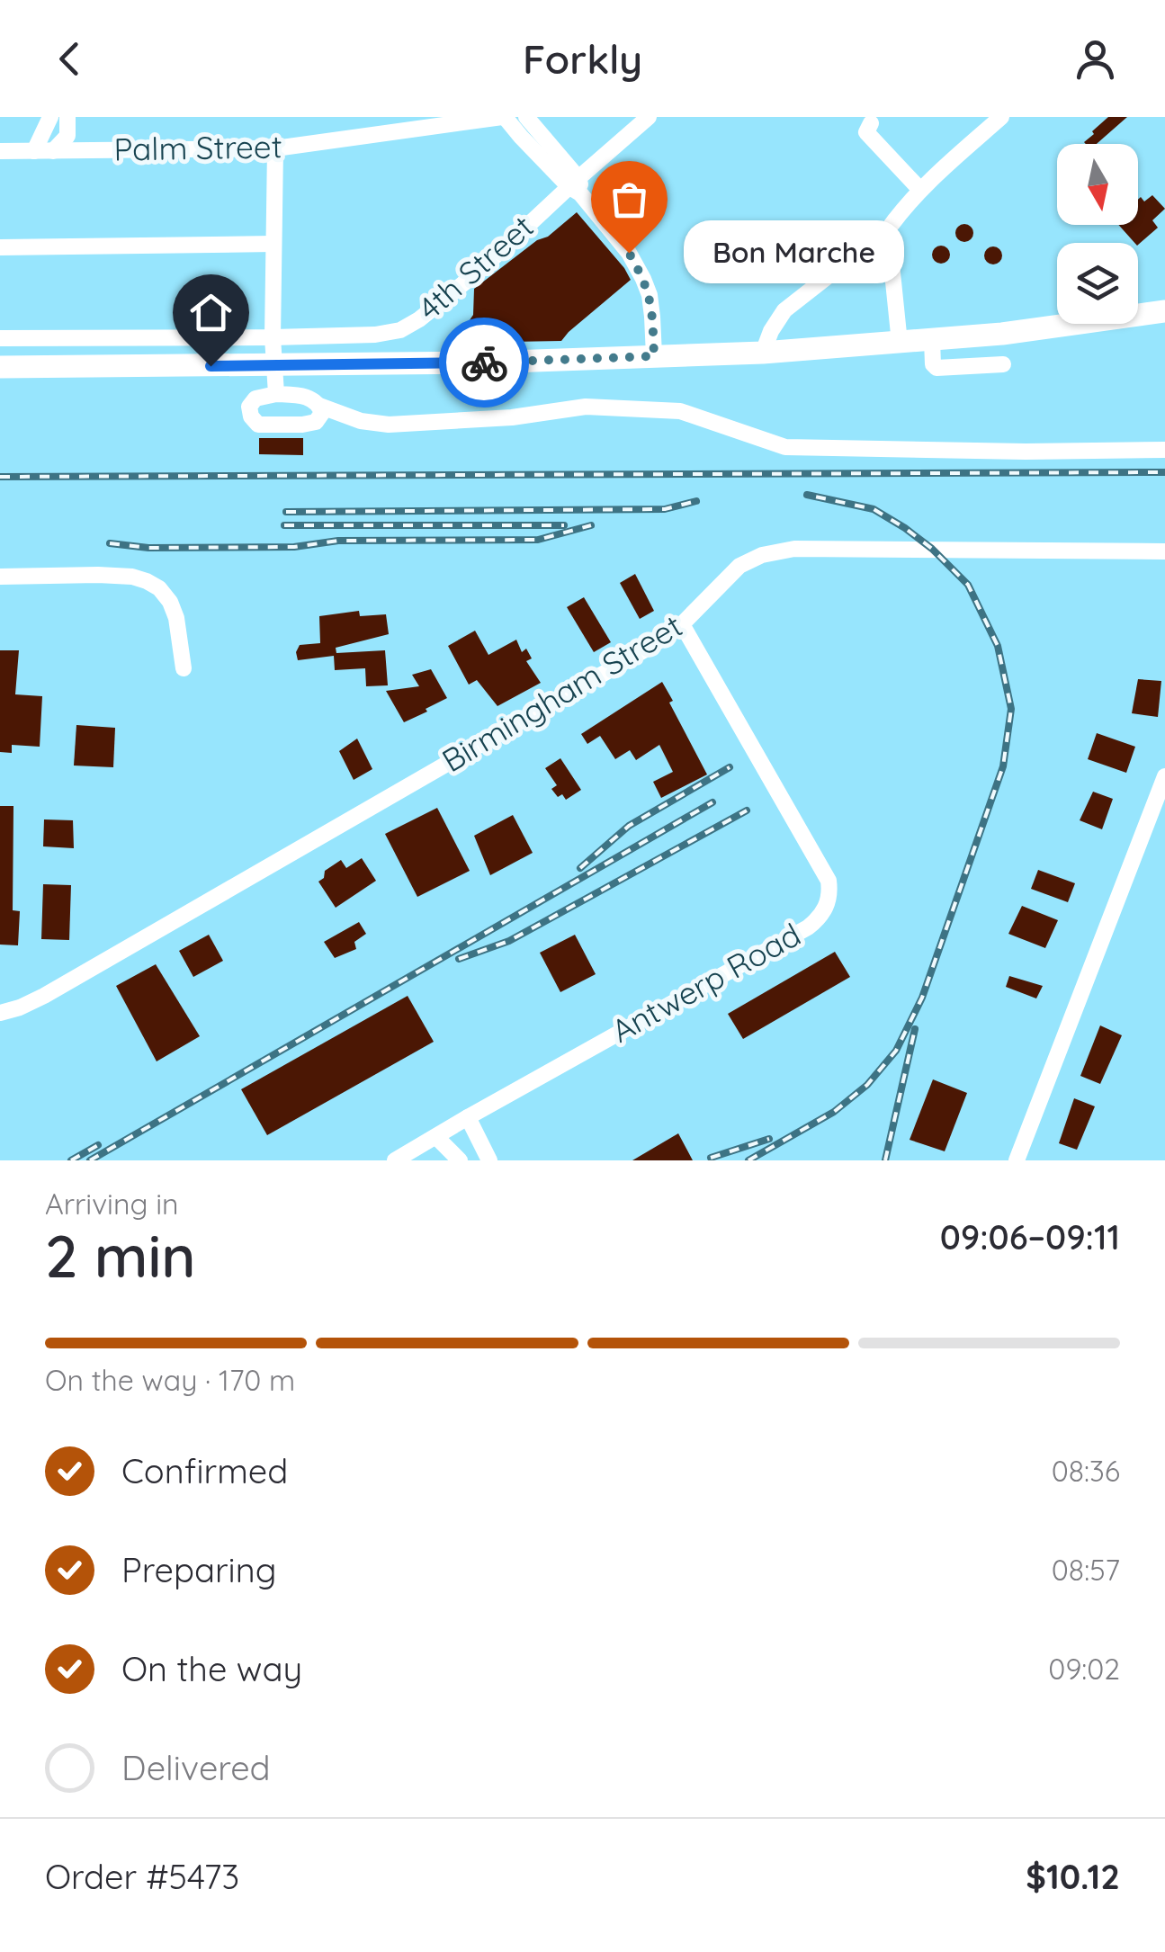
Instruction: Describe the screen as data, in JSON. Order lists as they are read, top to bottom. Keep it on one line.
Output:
{"streets":{"street":["Palm Street","4th Street","Birmingham Street","Antwerp Road"]},"crossings":[["Birmingham Street","Antwerp Road"]],"places":["Bon Marche"],"north":"bottom","page":{"header":"Forkly","bubble":"Bon Marche","heading":["2 min","Arriving in","09:06–09:11"],"panel":["Order #5473","$10.12"],"bar":"On the way · 170 m","list":[["Confirmed","08:36"],["Preparing","08:57"],["On the way","09:02"],"Delivered"]}}
